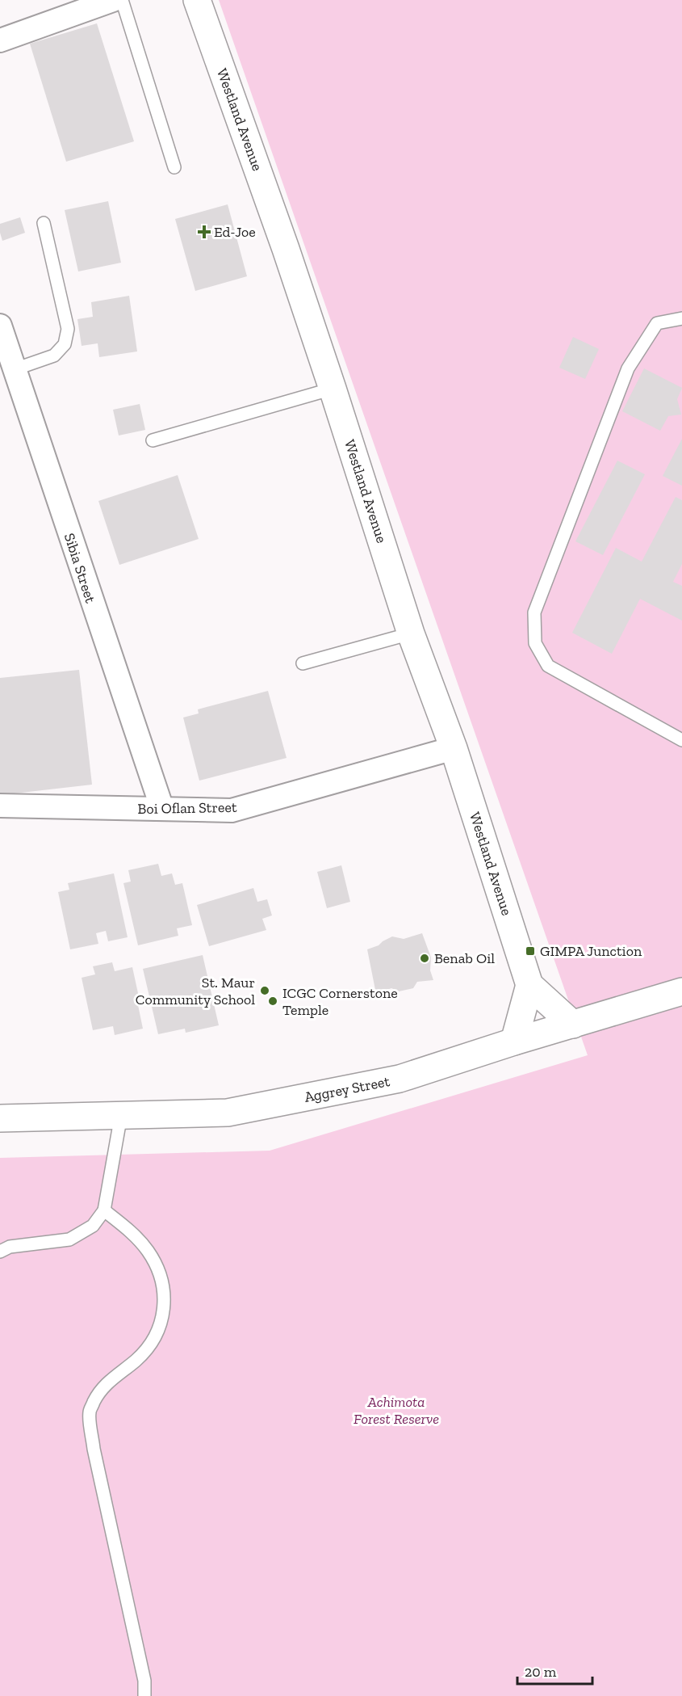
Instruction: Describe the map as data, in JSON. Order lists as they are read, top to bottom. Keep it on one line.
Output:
{"streets":{"street":["Westland Avenue","Sibia Street","Boi Oflan Street","Aggrey Street"]},"crossings":[["Westland Avenue","Boi Oflan Street"],["Westland Avenue","Aggrey Street"],["Sibia Street","Boi Oflan Street"]],"parks":["Achimota Forest Reserve"],"places":{"health":["Ed-Joe"],"transit":["GIMPA Junction"],"other":["Benab Oil","St. Maur Community School","ICGC Cornerstone Temple"]},"scale_bar":"20 m"}
